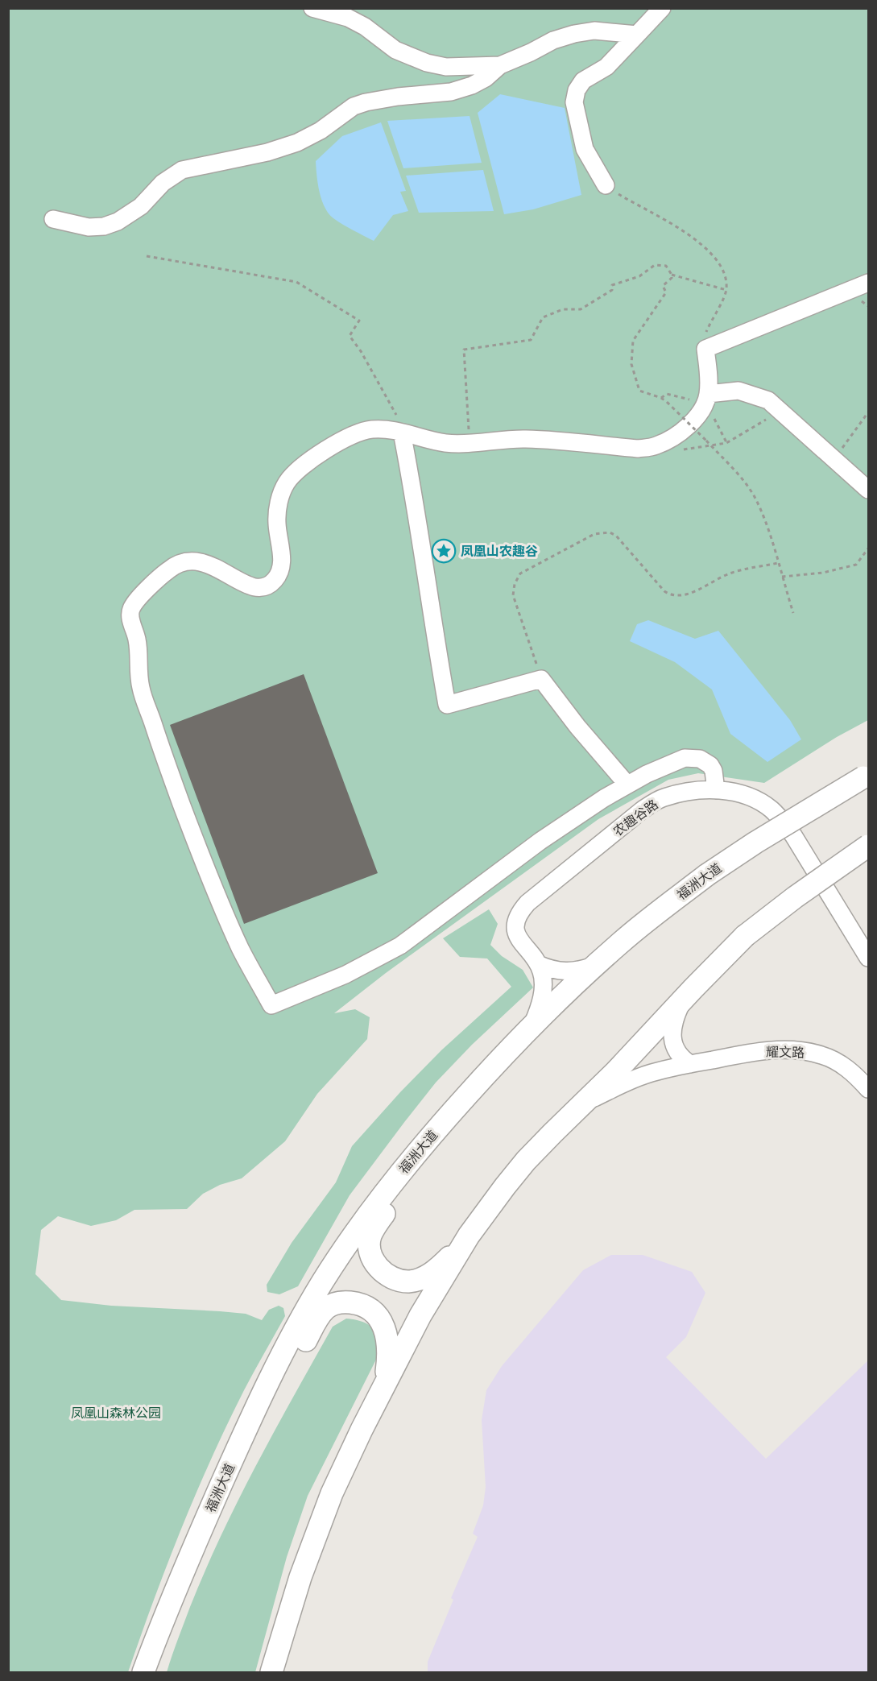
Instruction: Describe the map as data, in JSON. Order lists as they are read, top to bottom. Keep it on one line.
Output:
{"streets":{"main road":["福洲大道"],"street":["农趣谷路","耀文路"]},"parks":["凤凰山森林公园"],"places":{"place":["凤凰山农趣谷"]}}
